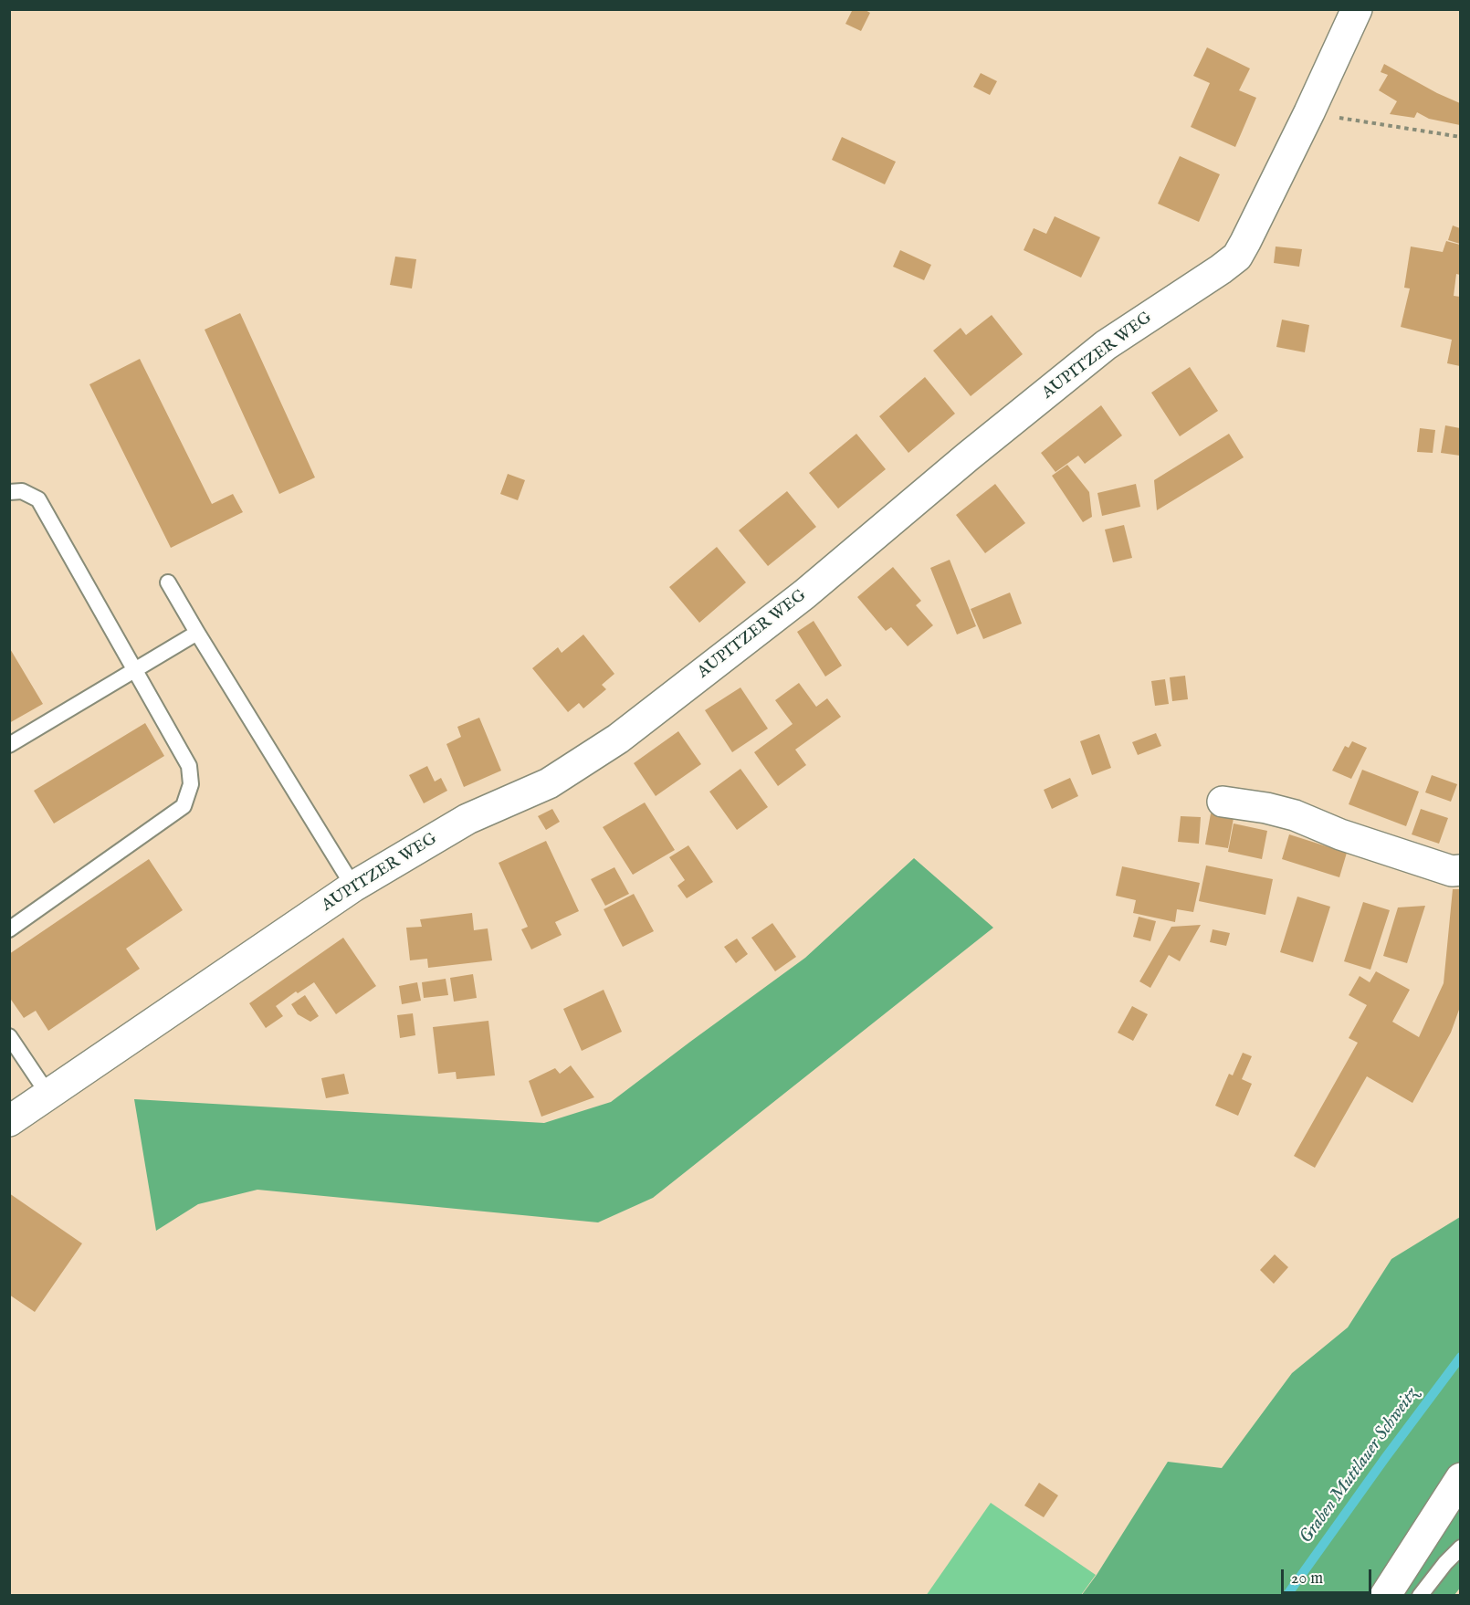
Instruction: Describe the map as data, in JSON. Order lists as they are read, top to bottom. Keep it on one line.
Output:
{"streets":{"street":["AUPITZER WEG"]},"water":["Graben Muttlauer Schweitz"],"scale_bar":"20 m"}
